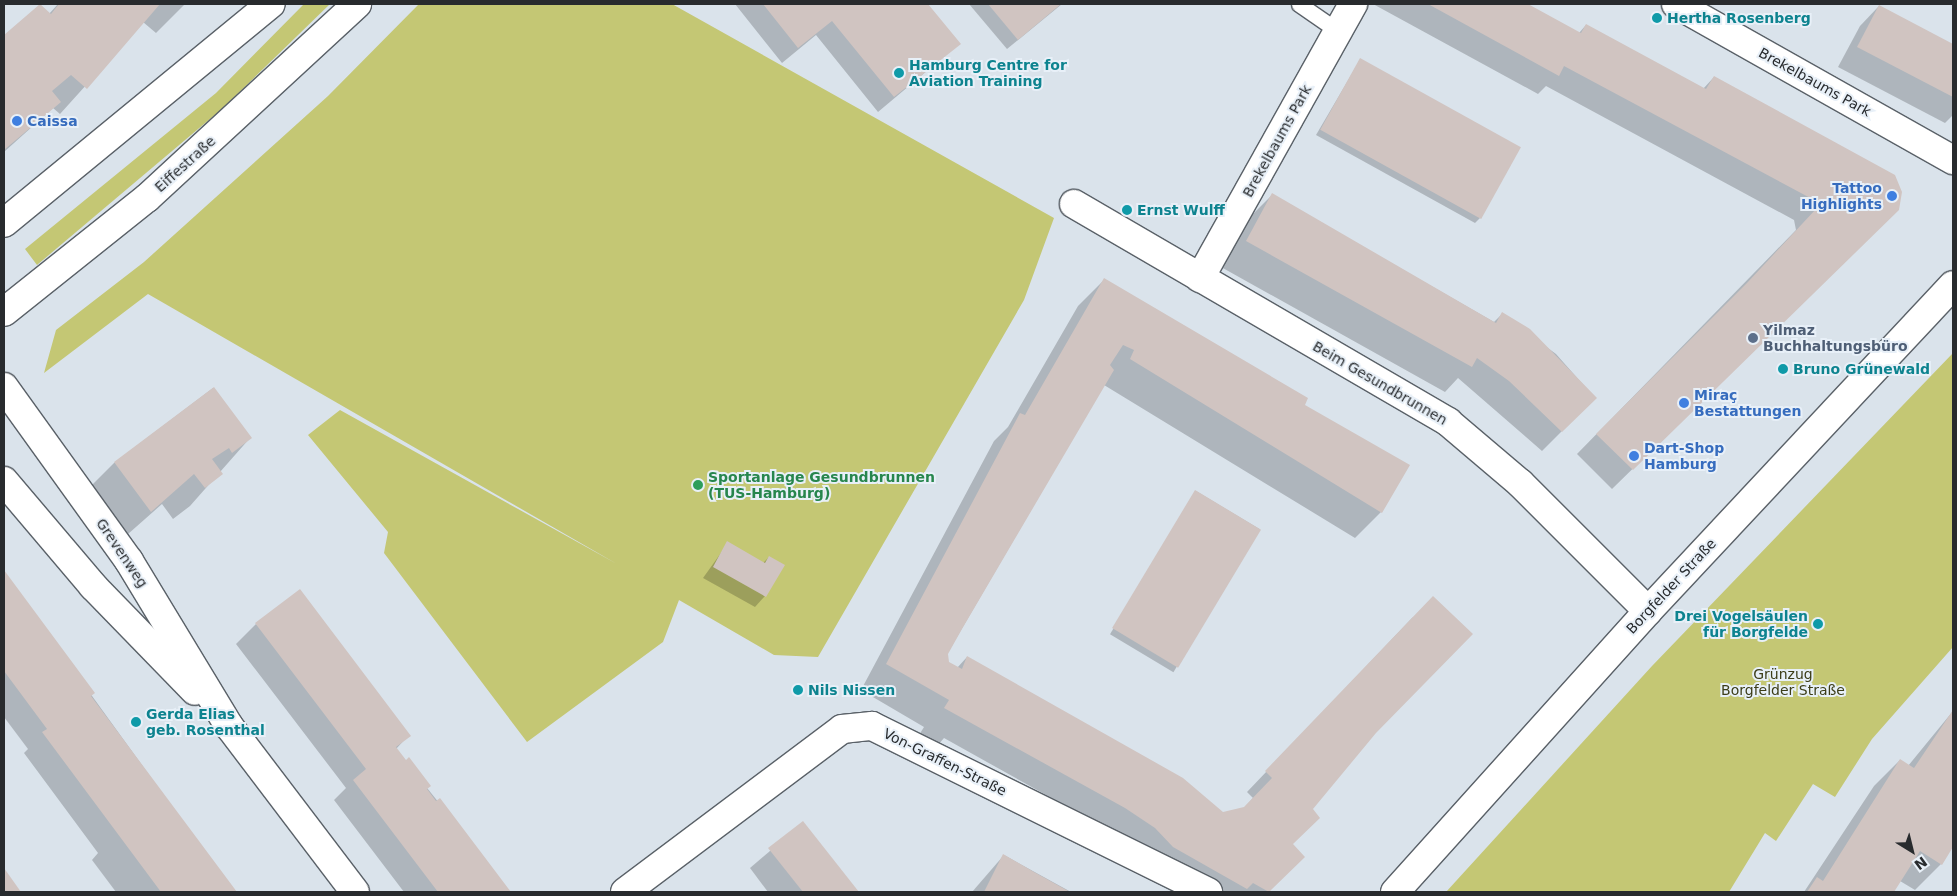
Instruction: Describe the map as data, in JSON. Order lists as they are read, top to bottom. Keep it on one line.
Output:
{"streets":{"main road":["Brekelbaums Park","Eiffestraße","Beim Gesundbrunnen","Grevenweg","Borgfelder Straße","Von-Graffen-Straße"]},"crossings":[["Brekelbaums Park","Beim Gesundbrunnen"],["Beim Gesundbrunnen","Borgfelder Straße"]],"parks":["Grünzug Borgfelder Straße"],"places":["Hertha Rosenberg","Hamburg Centre for Aviation Training","Caissa","Tattoo Highlights","Ernst Wulff","Yilmaz Buchhaltungsbüro","Bruno Grünewald","Miraç Bestattungen","Dart-Shop Hamburg","Sportanlage Gesundbrunnen (TUS-Hamburg)","Drei Vogelsäulen für Borgfelde","Nils Nissen","Gerda Elias geb. Rosenthal"],"north":"bottom right"}
